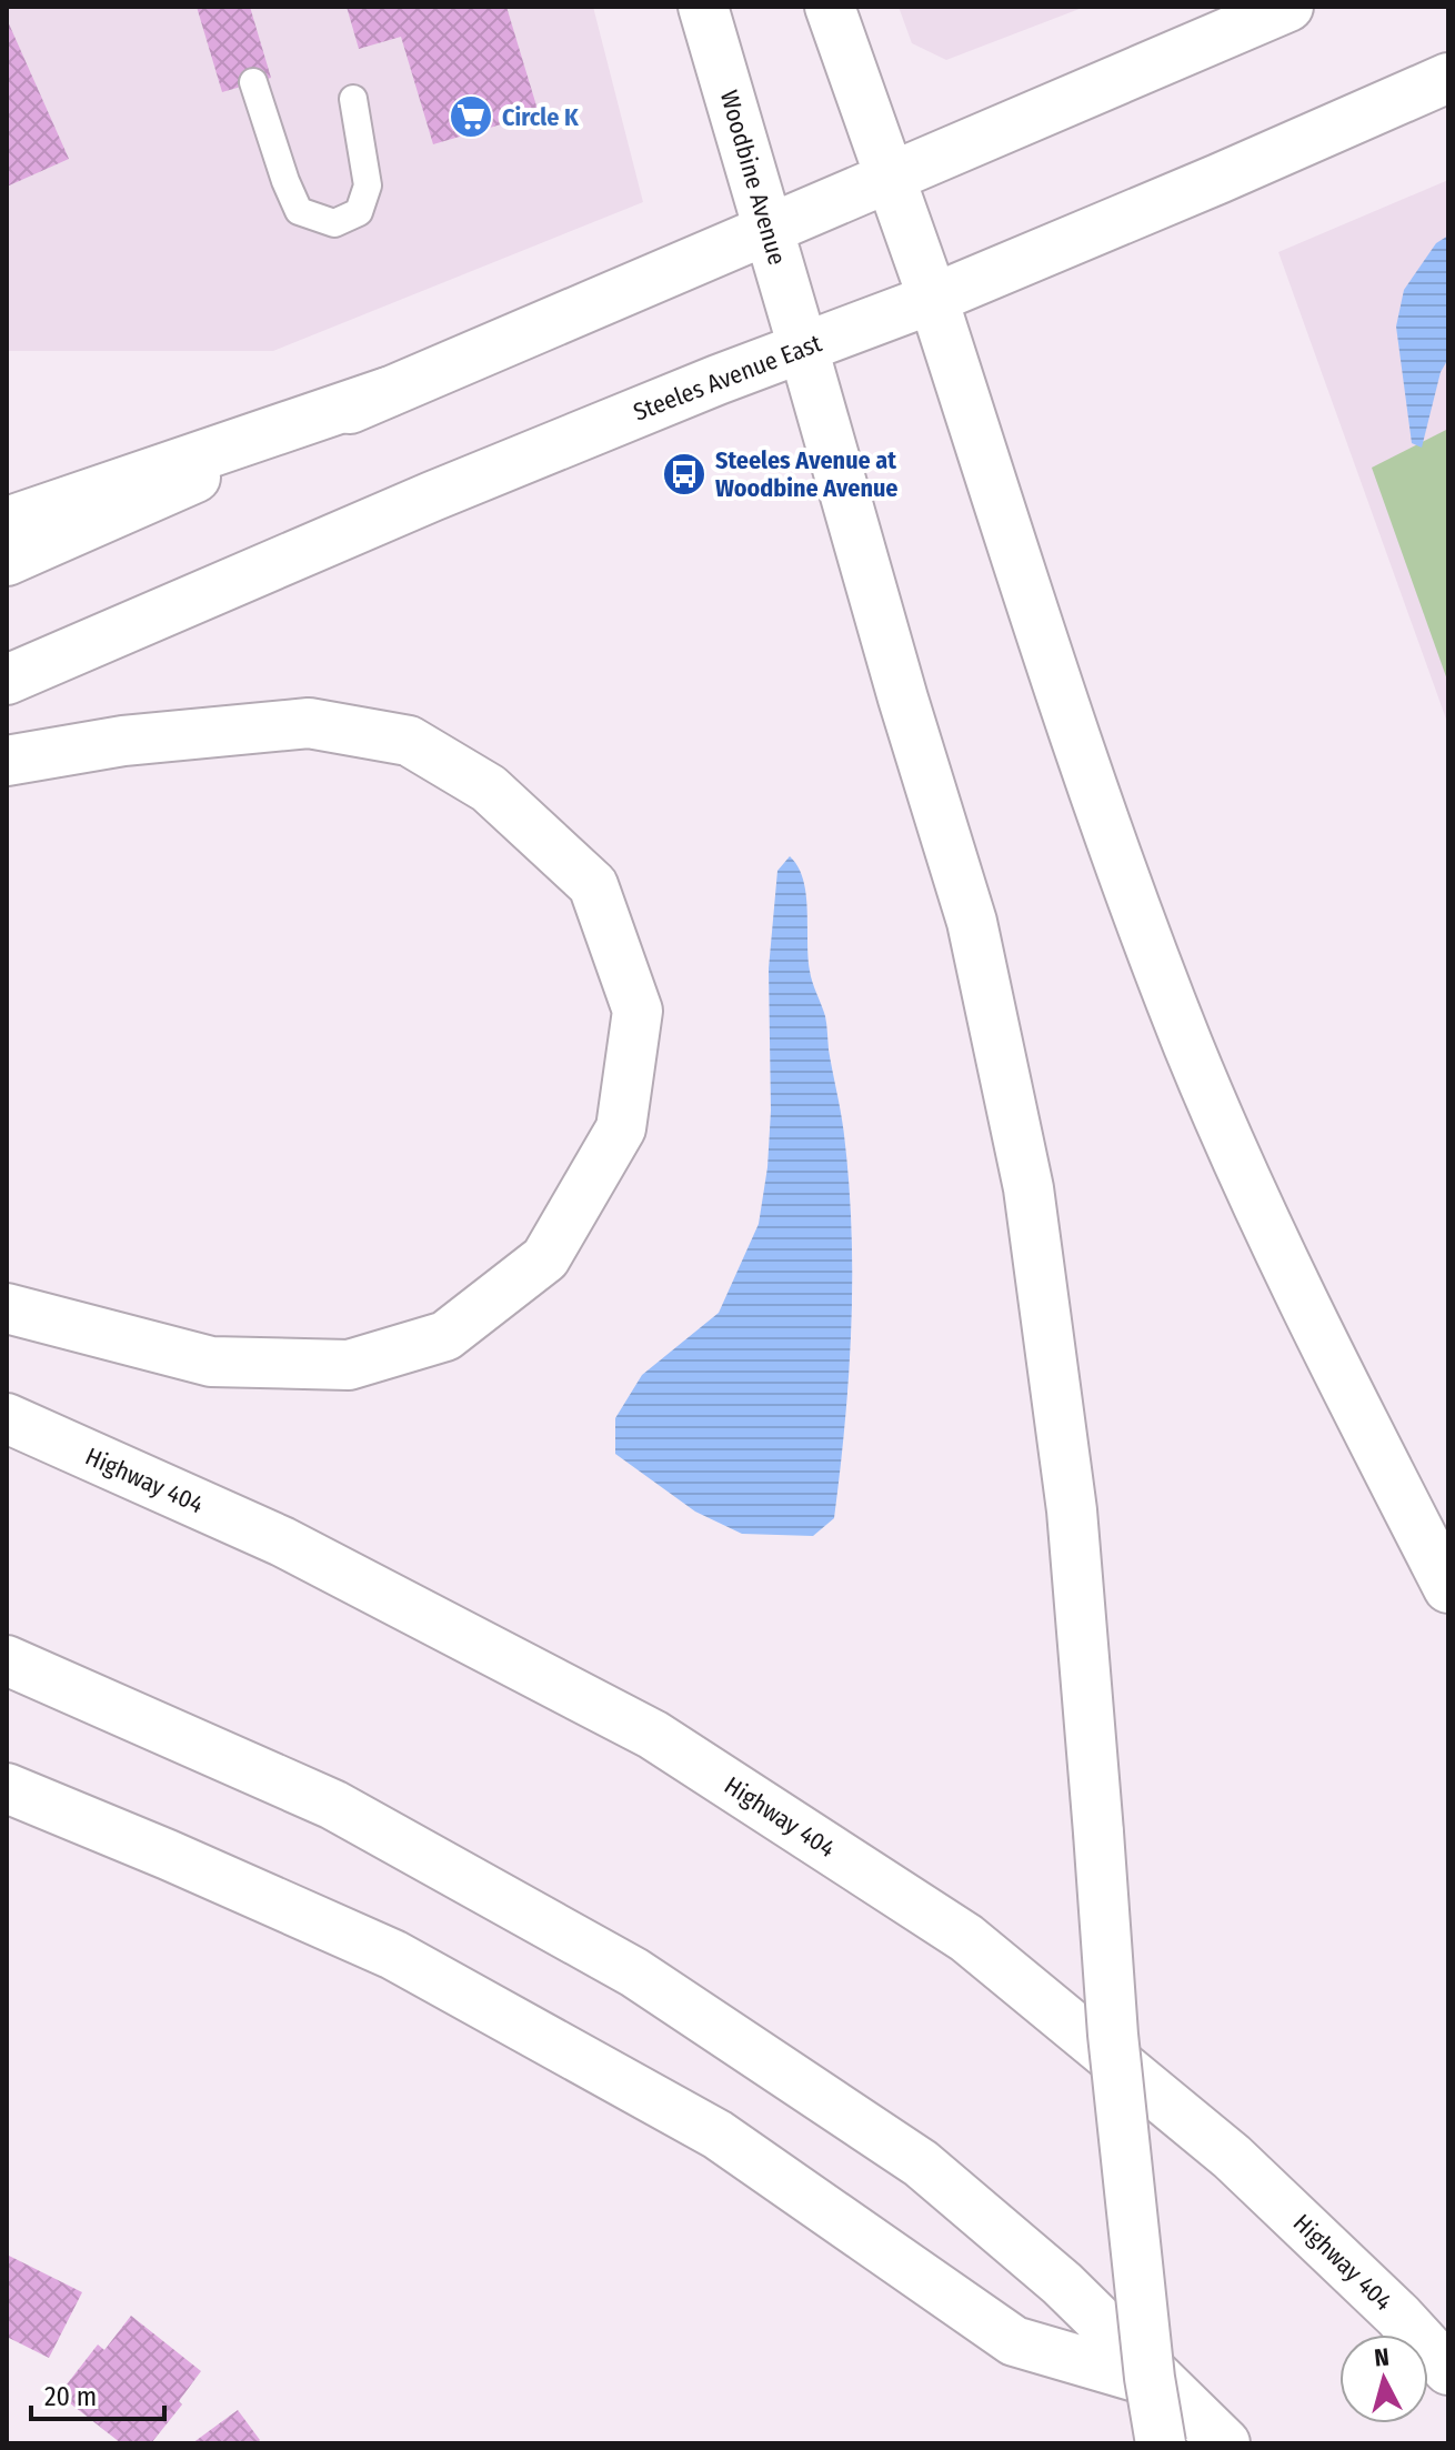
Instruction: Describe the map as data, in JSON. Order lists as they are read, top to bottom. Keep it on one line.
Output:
{"streets":{"main road":["Woodbine Avenue","Steeles Avenue East","Highway 404"]},"crossings":[["Woodbine Avenue","Steeles Avenue East"]],"places":{"supermarket":["Circle K"],"bus stop":["Steeles Avenue at Woodbine Avenue"]},"scale_bar":"20 m","north":"top"}
